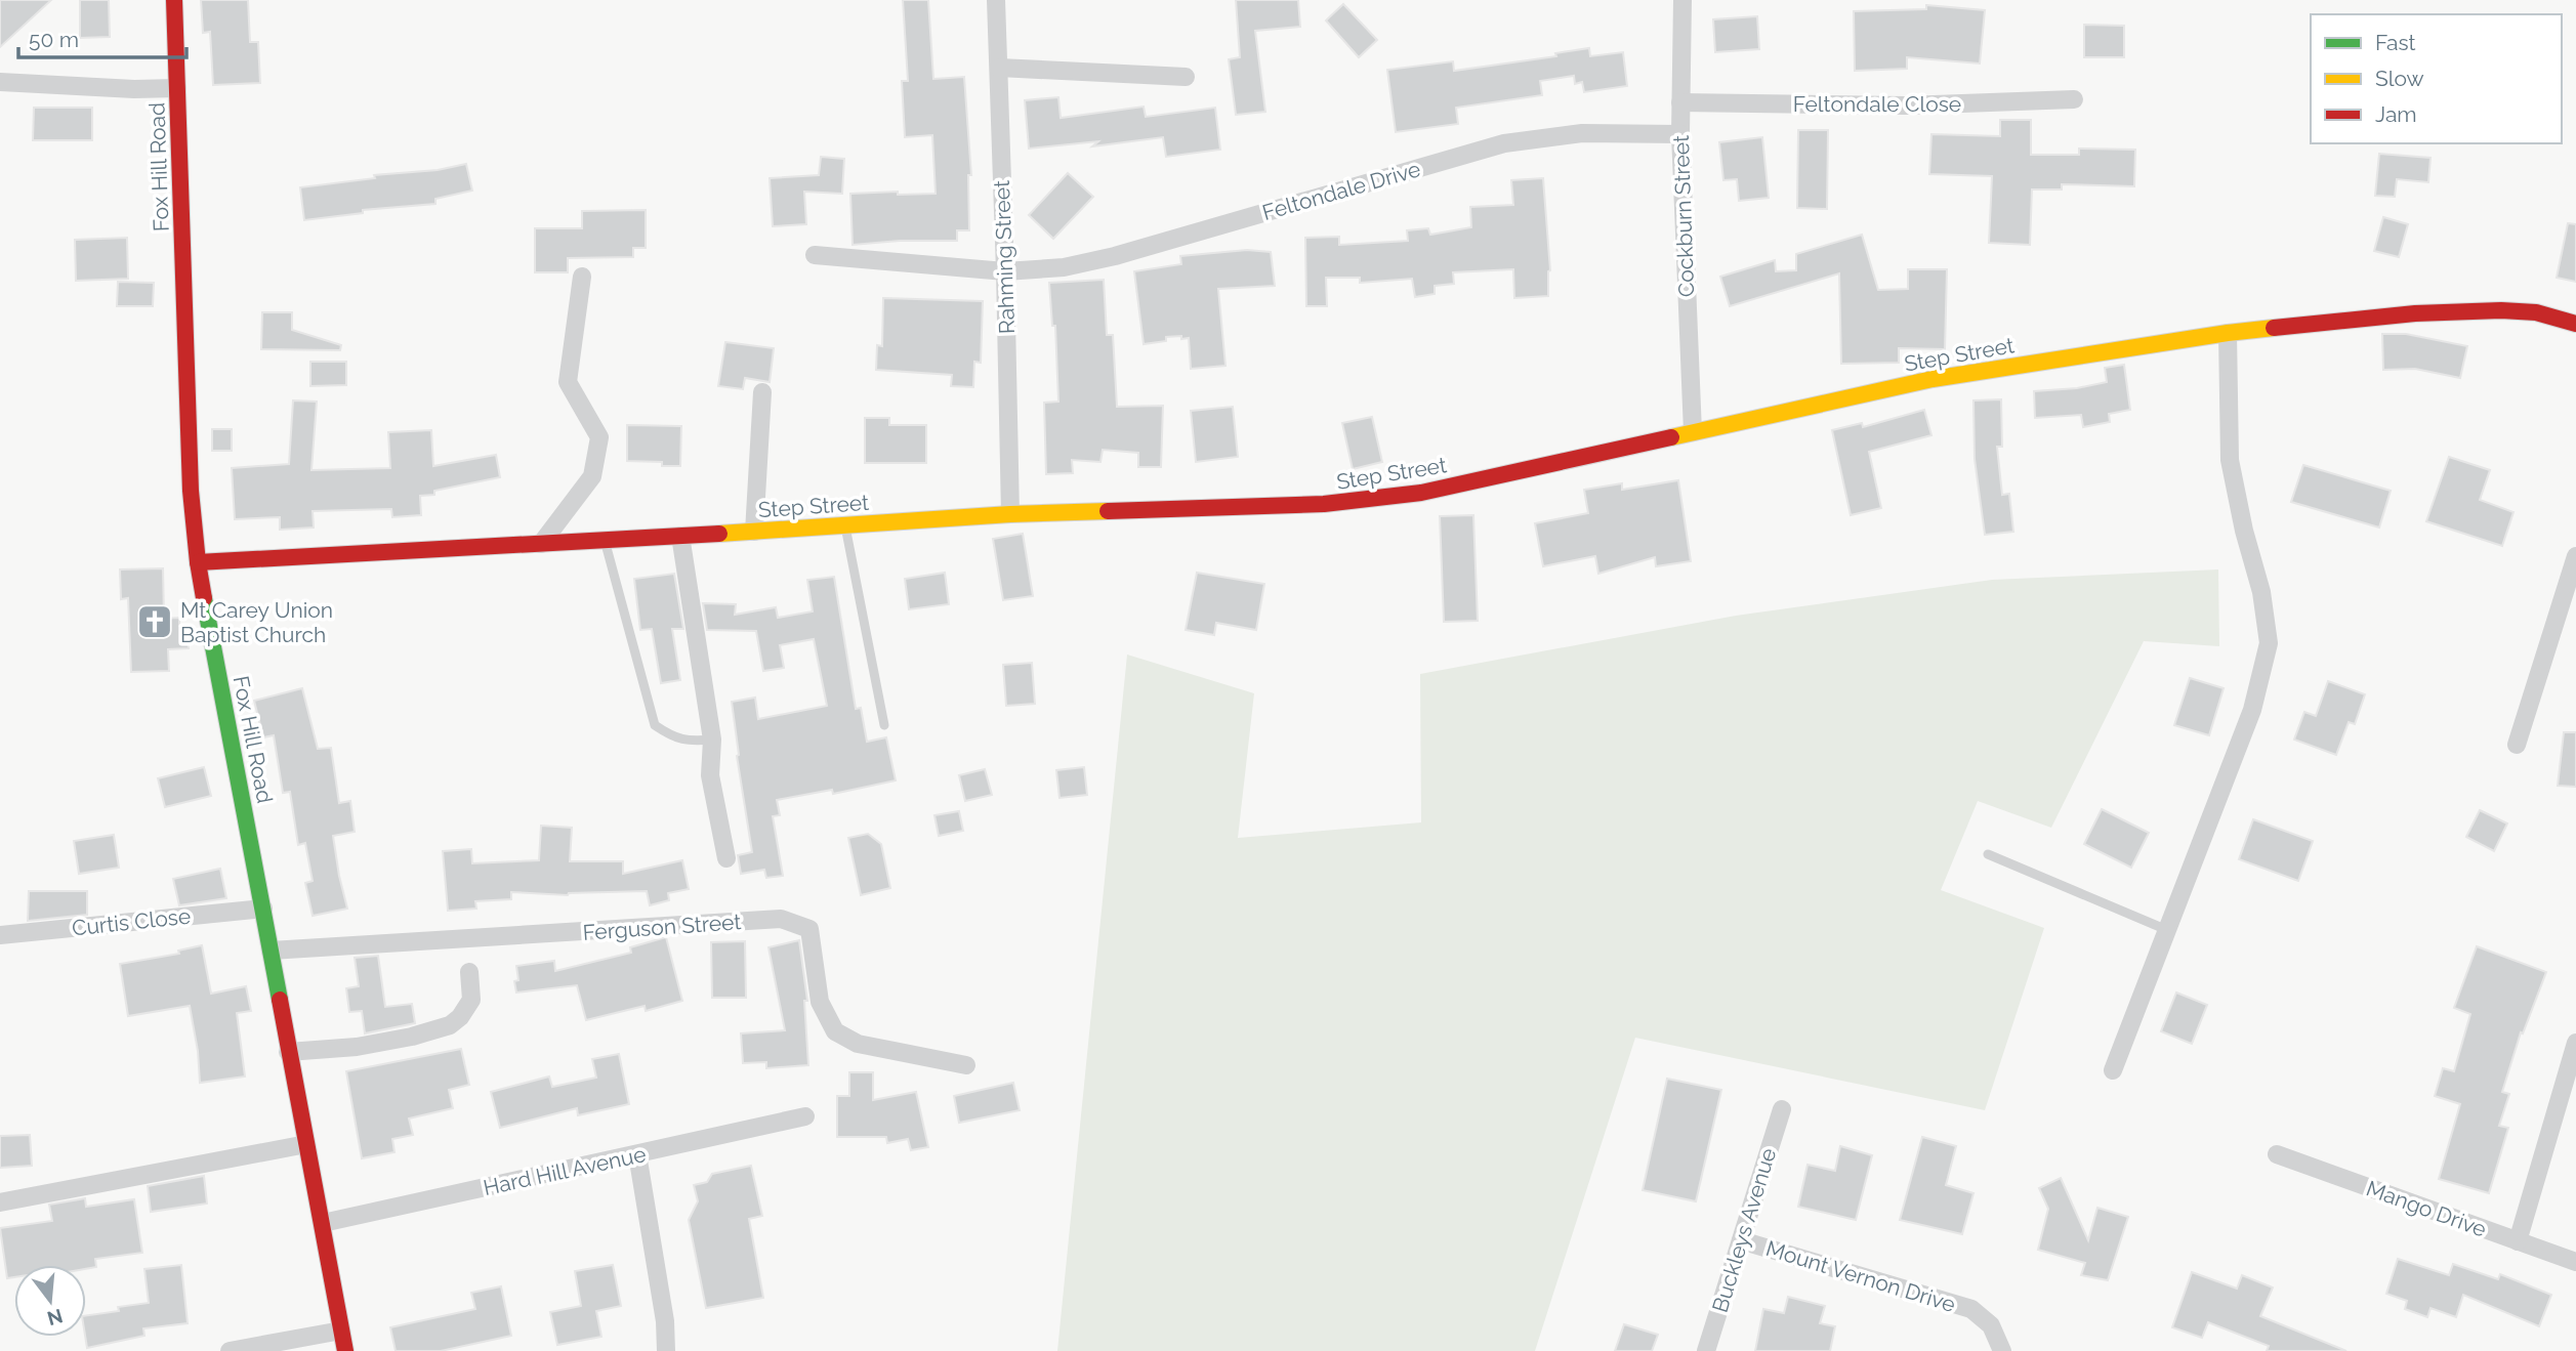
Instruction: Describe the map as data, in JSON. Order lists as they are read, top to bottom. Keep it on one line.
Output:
{"streets":{"street":["Feltondale Close","Fox Hill Road","Feltondale Drive","Cockburn Street","Rahming Street","Step Street","Curtis Close","Ferguson Street","Hard Hill Avenue","Mango Drive","Buckleys Avenue","Mount Vernon Drive"]},"crossings":[["Feltondale Close","Cockburn Street"],["Fox Hill Road","Step Street"],["Fox Hill Road","Curtis Close"],["Fox Hill Road","Ferguson Street"],["Fox Hill Road","Hard Hill Avenue"],["Feltondale Drive","Cockburn Street"],["Feltondale Drive","Rahming Street"],["Cockburn Street","Step Street"],["Rahming Street","Step Street"],["Buckleys Avenue","Mount Vernon Drive"]],"places":{"church":["Mt Carey Union Baptist Church"]},"legend":["Fast","Slow","Jam"],"scale_bar":"50 m","north":"bottom"}
